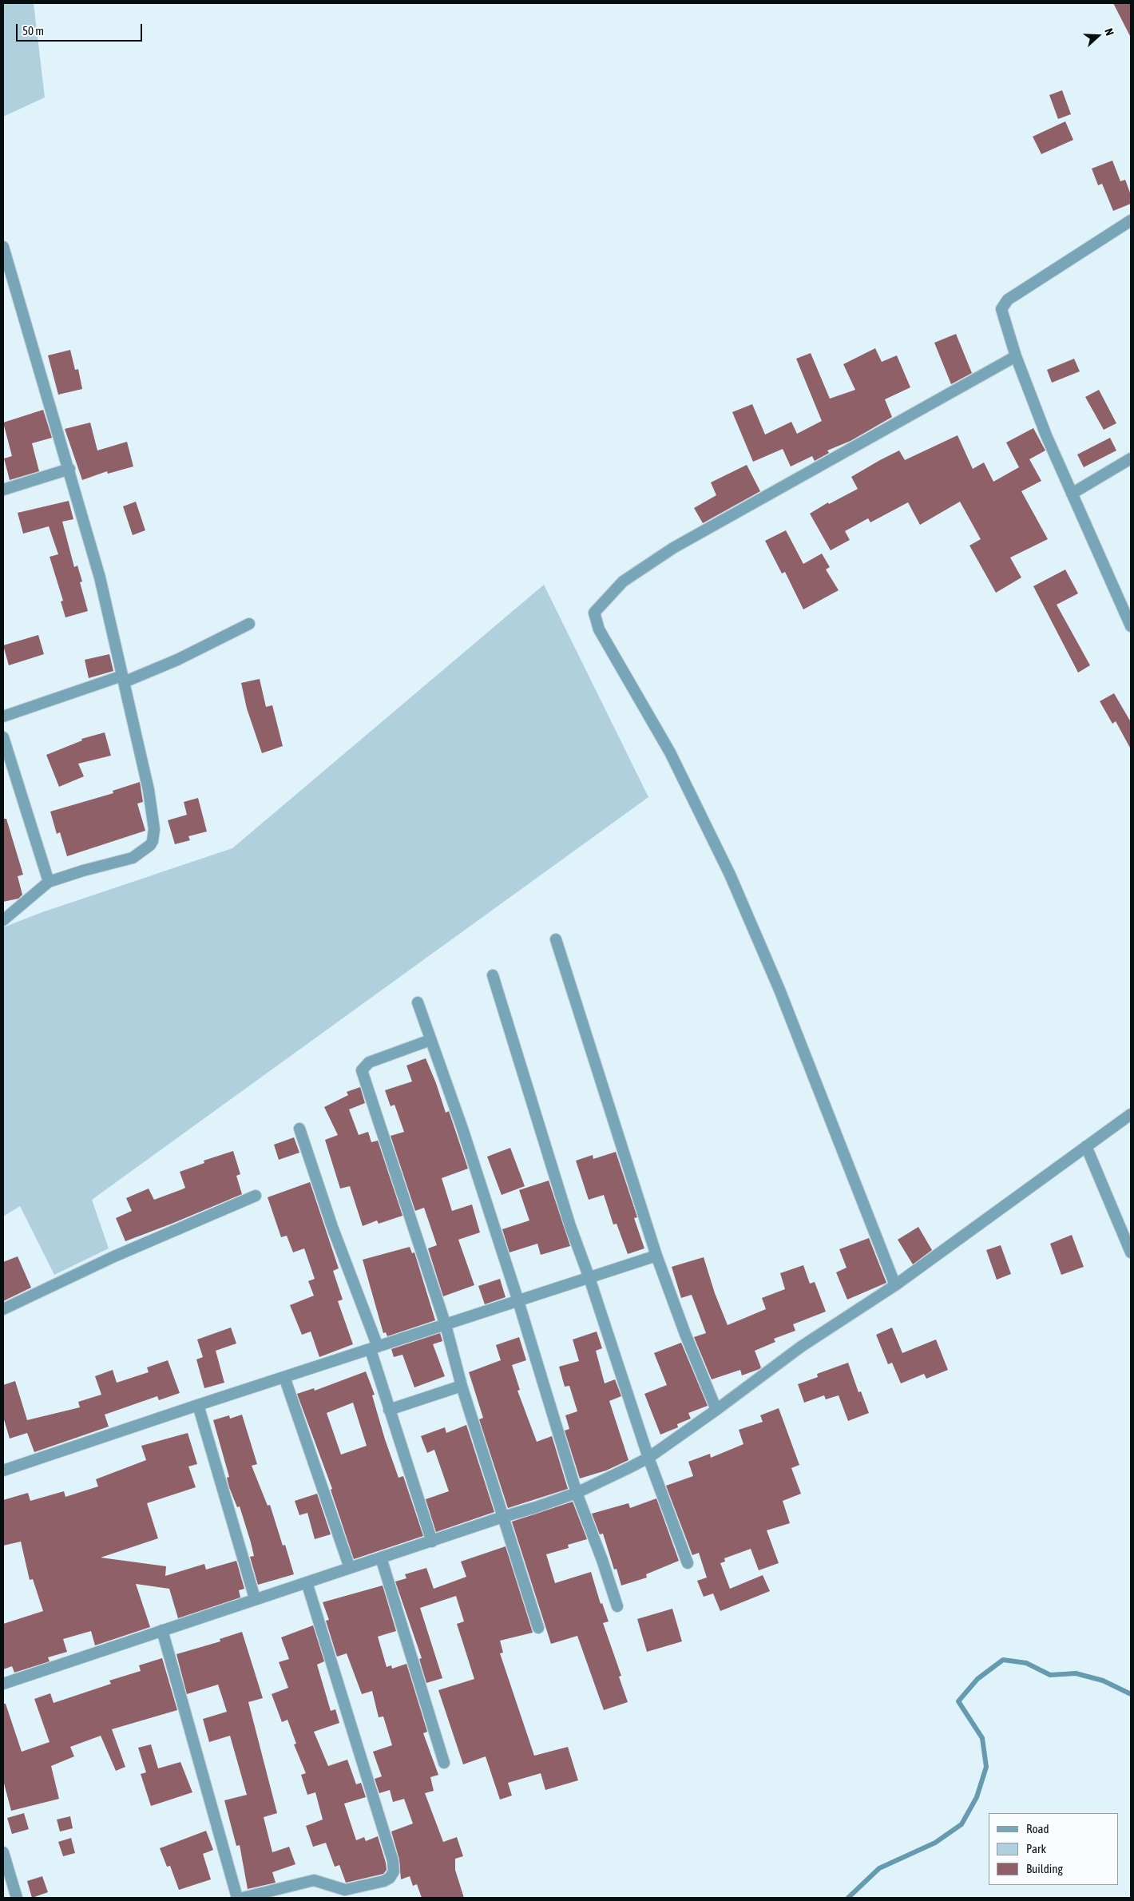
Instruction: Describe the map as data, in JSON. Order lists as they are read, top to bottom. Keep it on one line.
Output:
{"legend":["Road","Park","Building"],"scale_bar":"50 m","north":"right"}
